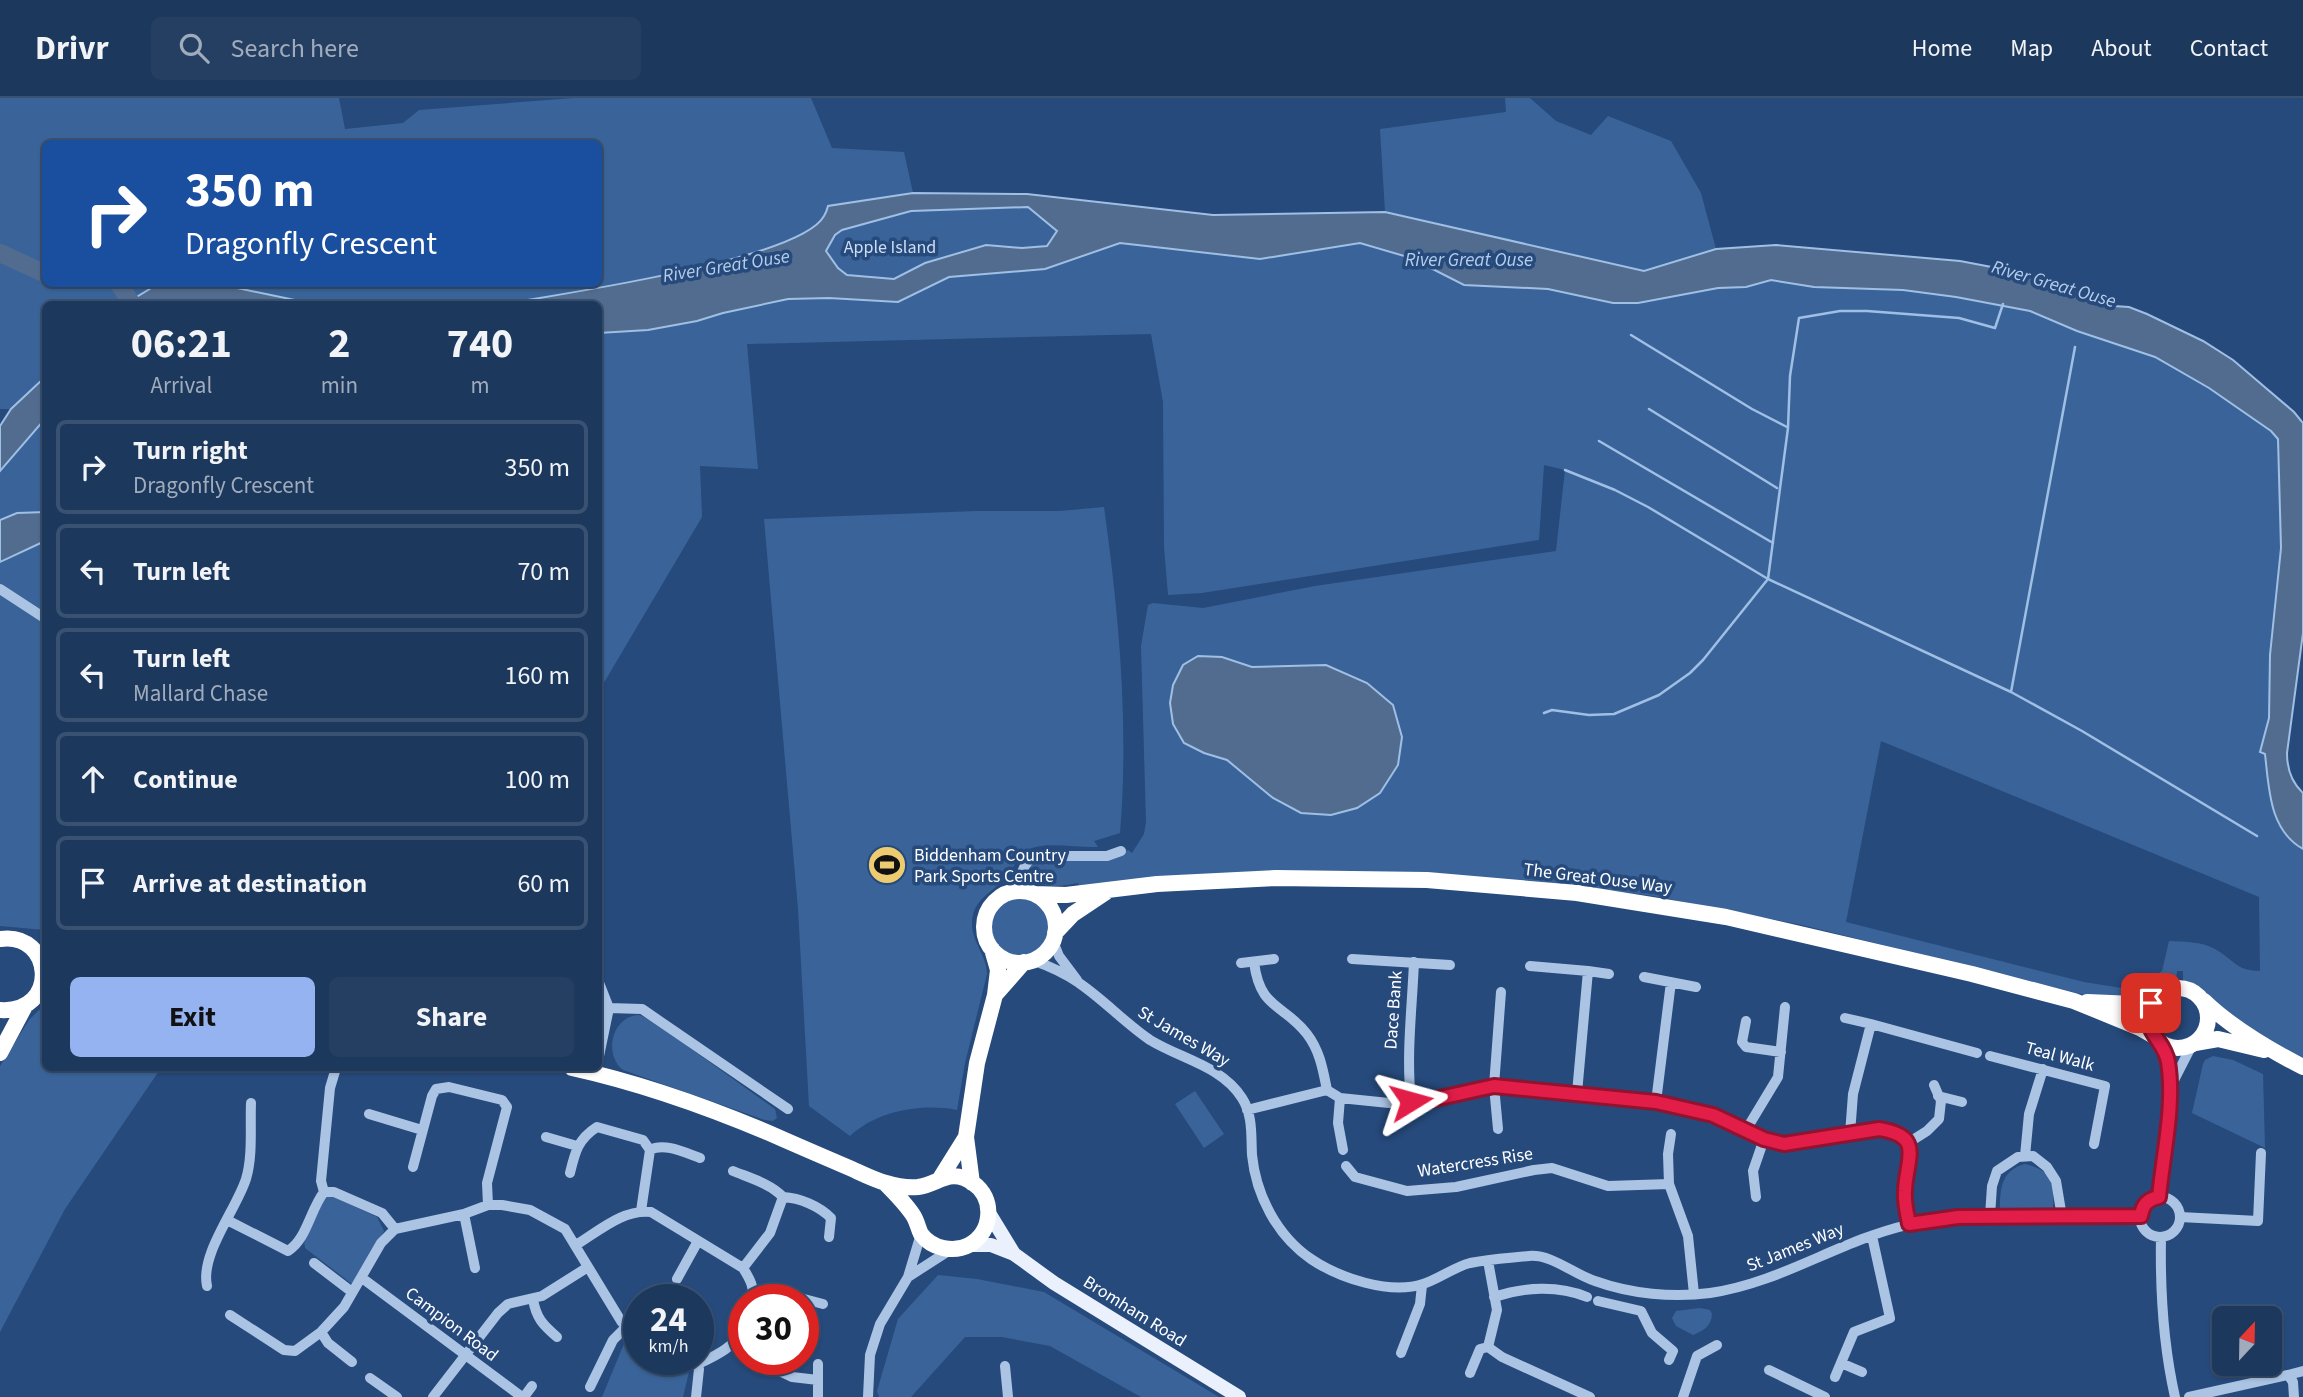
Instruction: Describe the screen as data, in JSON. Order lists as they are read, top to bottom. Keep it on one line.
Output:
{"streets":{"highway":["The Great Ouse Way"],"main road":["Bromham Road"],"street":["Dace Bank","St James Way","Teal Walk","Watercress Rise","Campion Road"]},"water":["River Great Ouse"],"parks":["Apple Island"],"places":{"sports":["Biddenham Country Park Sports Centre"]},"north":"top","page":{"header":"Drivr","search":"Search here","nav":["Home","Map","About","Contact"],"turn":["350 m","Dragonfly Crescent"],"eta":["06:21","Arrival","2","min","740","m"],"list":[{"name":"Turn right","note":"Dragonfly Crescent","value":"350 m"},{"name":"Turn left","value":"70 m"},{"name":"Turn left","note":"Mallard Chase","value":"160 m"},{"name":"Continue","value":"100 m"},{"name":"Arrive at destination","value":"60 m"}],"buttons":["Exit","Share"],"speed":"24 km/h","limit":"30"}}
